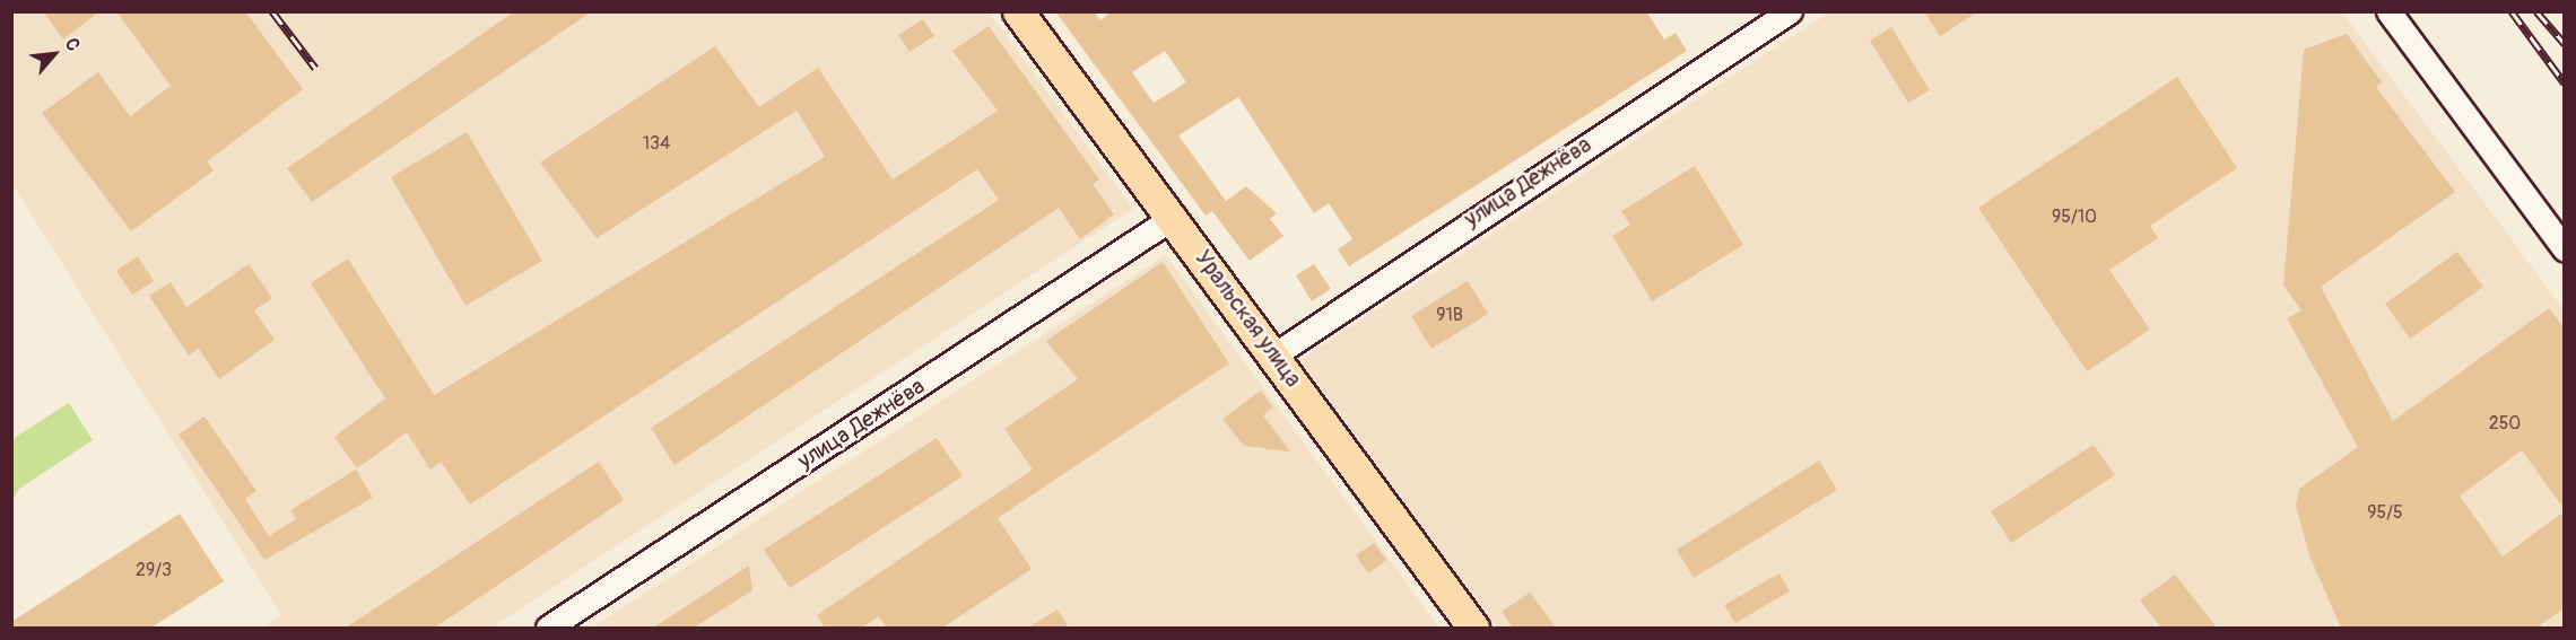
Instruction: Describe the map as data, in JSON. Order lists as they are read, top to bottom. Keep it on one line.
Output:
{"streets":{"main road":["Уральская улица"],"street":["улица Дежнёва"]},"crossings":[["улица Дежнёва","Уральская улица"]],"house_numbers":["134","95/10","91В","250","95/5","29/3"],"north":"top right"}
